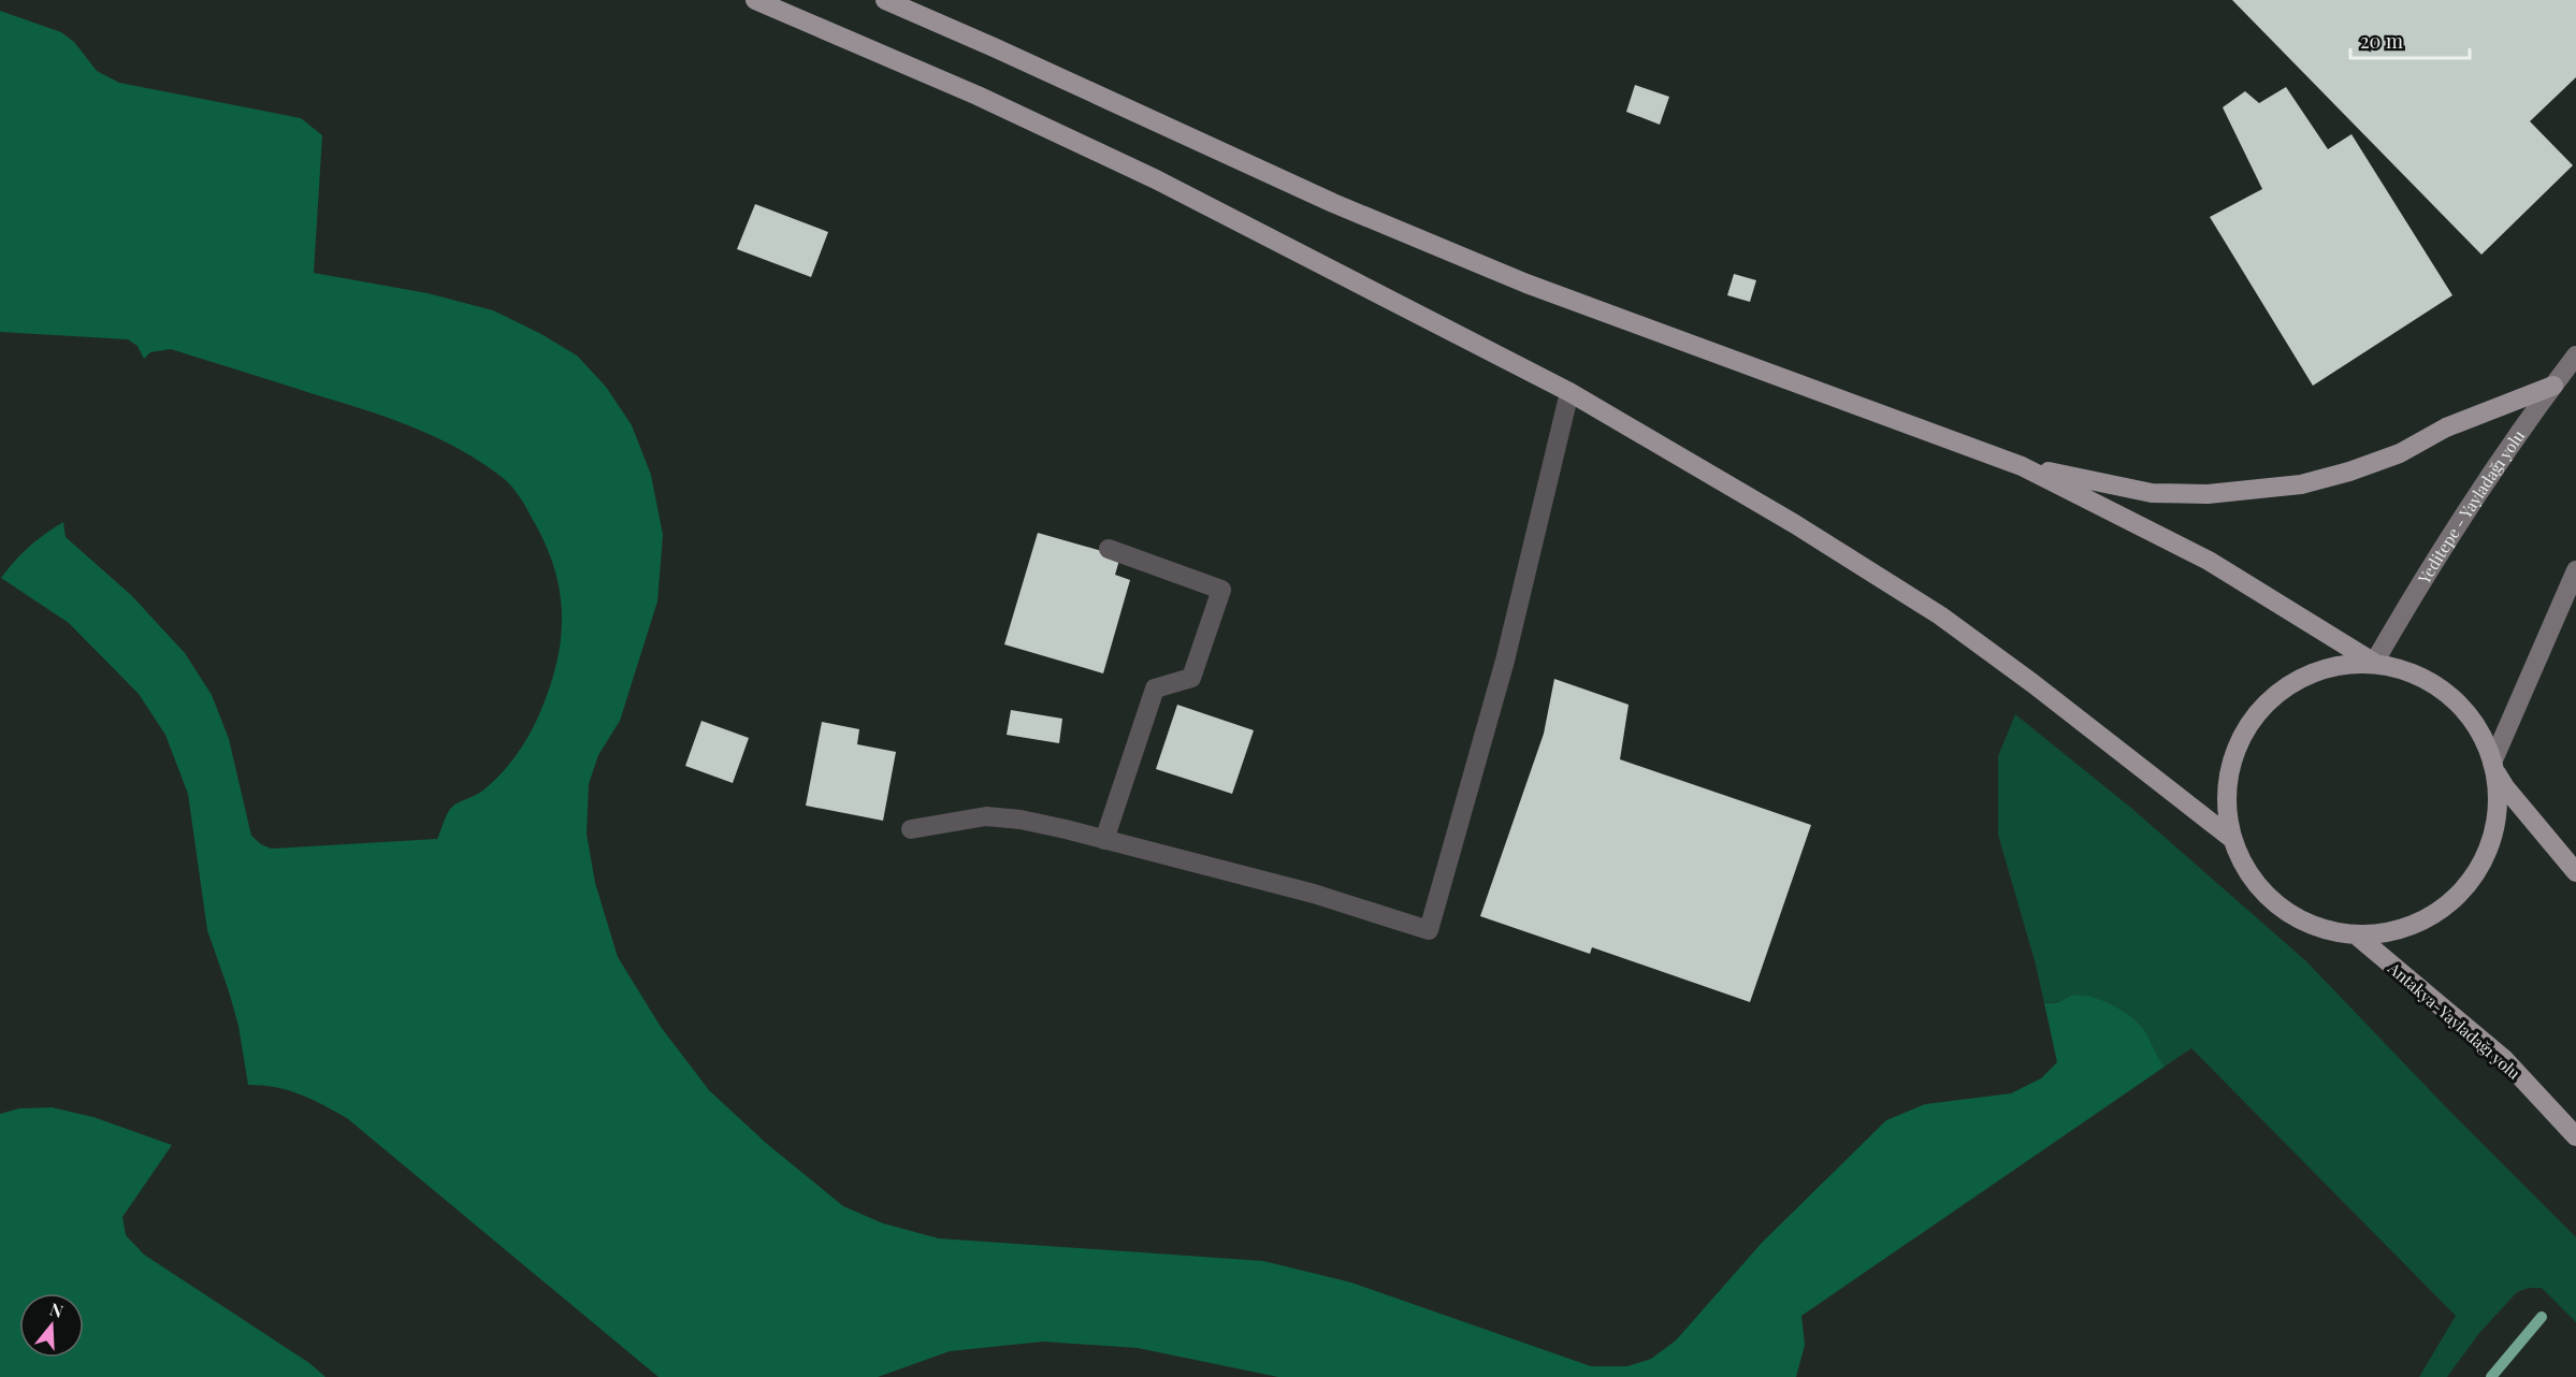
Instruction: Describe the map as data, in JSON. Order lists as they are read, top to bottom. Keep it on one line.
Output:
{"streets":{"highway":["Antakya-Yayladağı yolu"],"main road":["Yeditepe - Yayladağı yolu"]},"scale_bar":"20 m","north":"top"}
